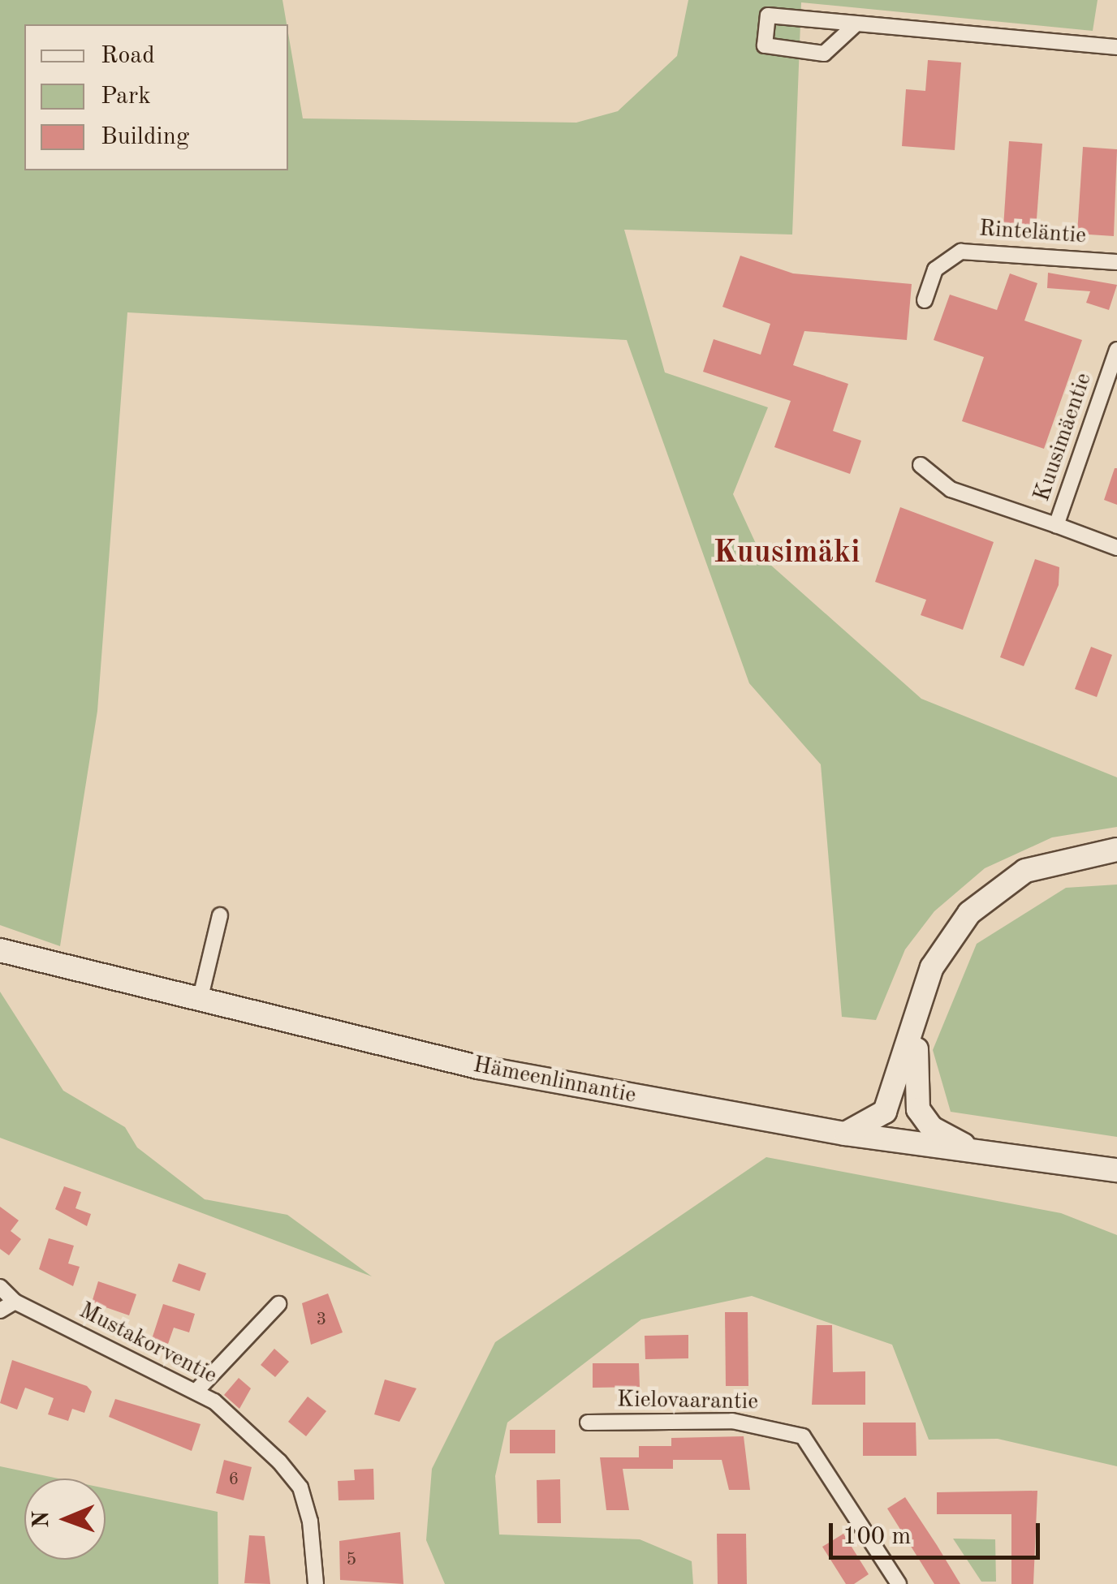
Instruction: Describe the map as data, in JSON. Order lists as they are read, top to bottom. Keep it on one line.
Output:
{"streets":{"main road":["Hämeenlinnantie"],"street":["Rinteläntie","Kuusimäentie","Mustakorventie","Kielovaarantie"]},"districts":["Kuusimäki"],"house_numbers":["3","6","5"],"legend":["Road","Park","Building"],"scale_bar":"100 m","north":"left"}
